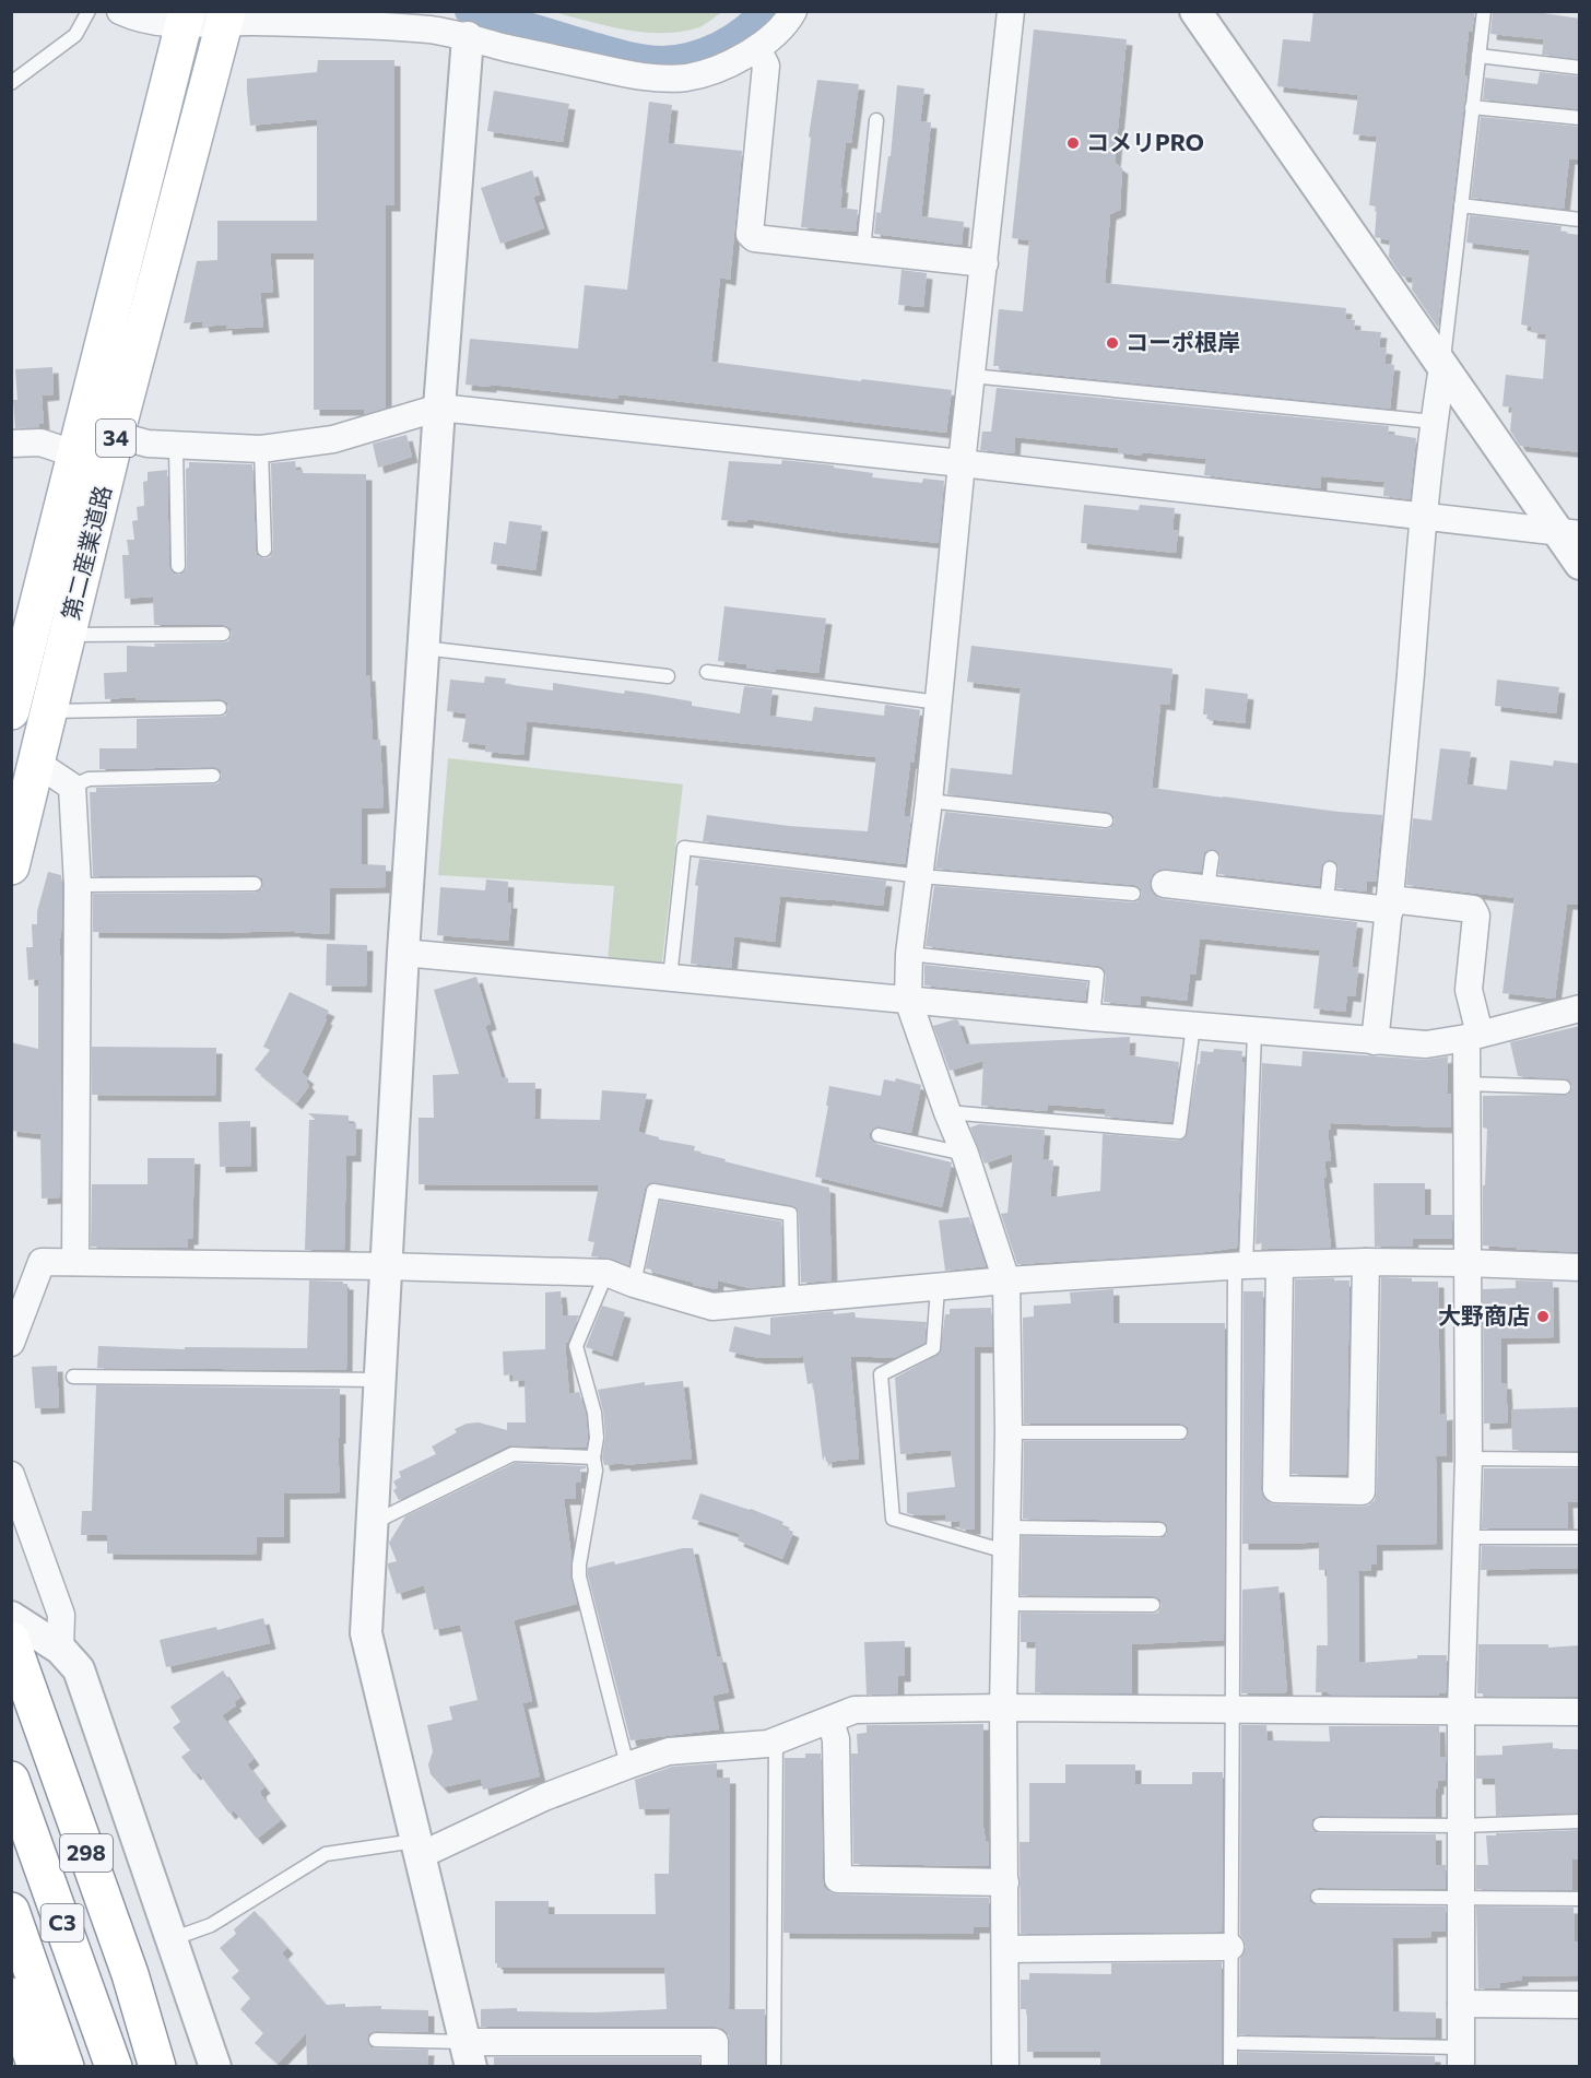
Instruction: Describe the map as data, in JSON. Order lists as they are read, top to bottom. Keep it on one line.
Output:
{"streets":{"main road":["34","第二産業道路","298","C3"]},"places":["コメリPRO","コーポ根岸","大野商店"]}
